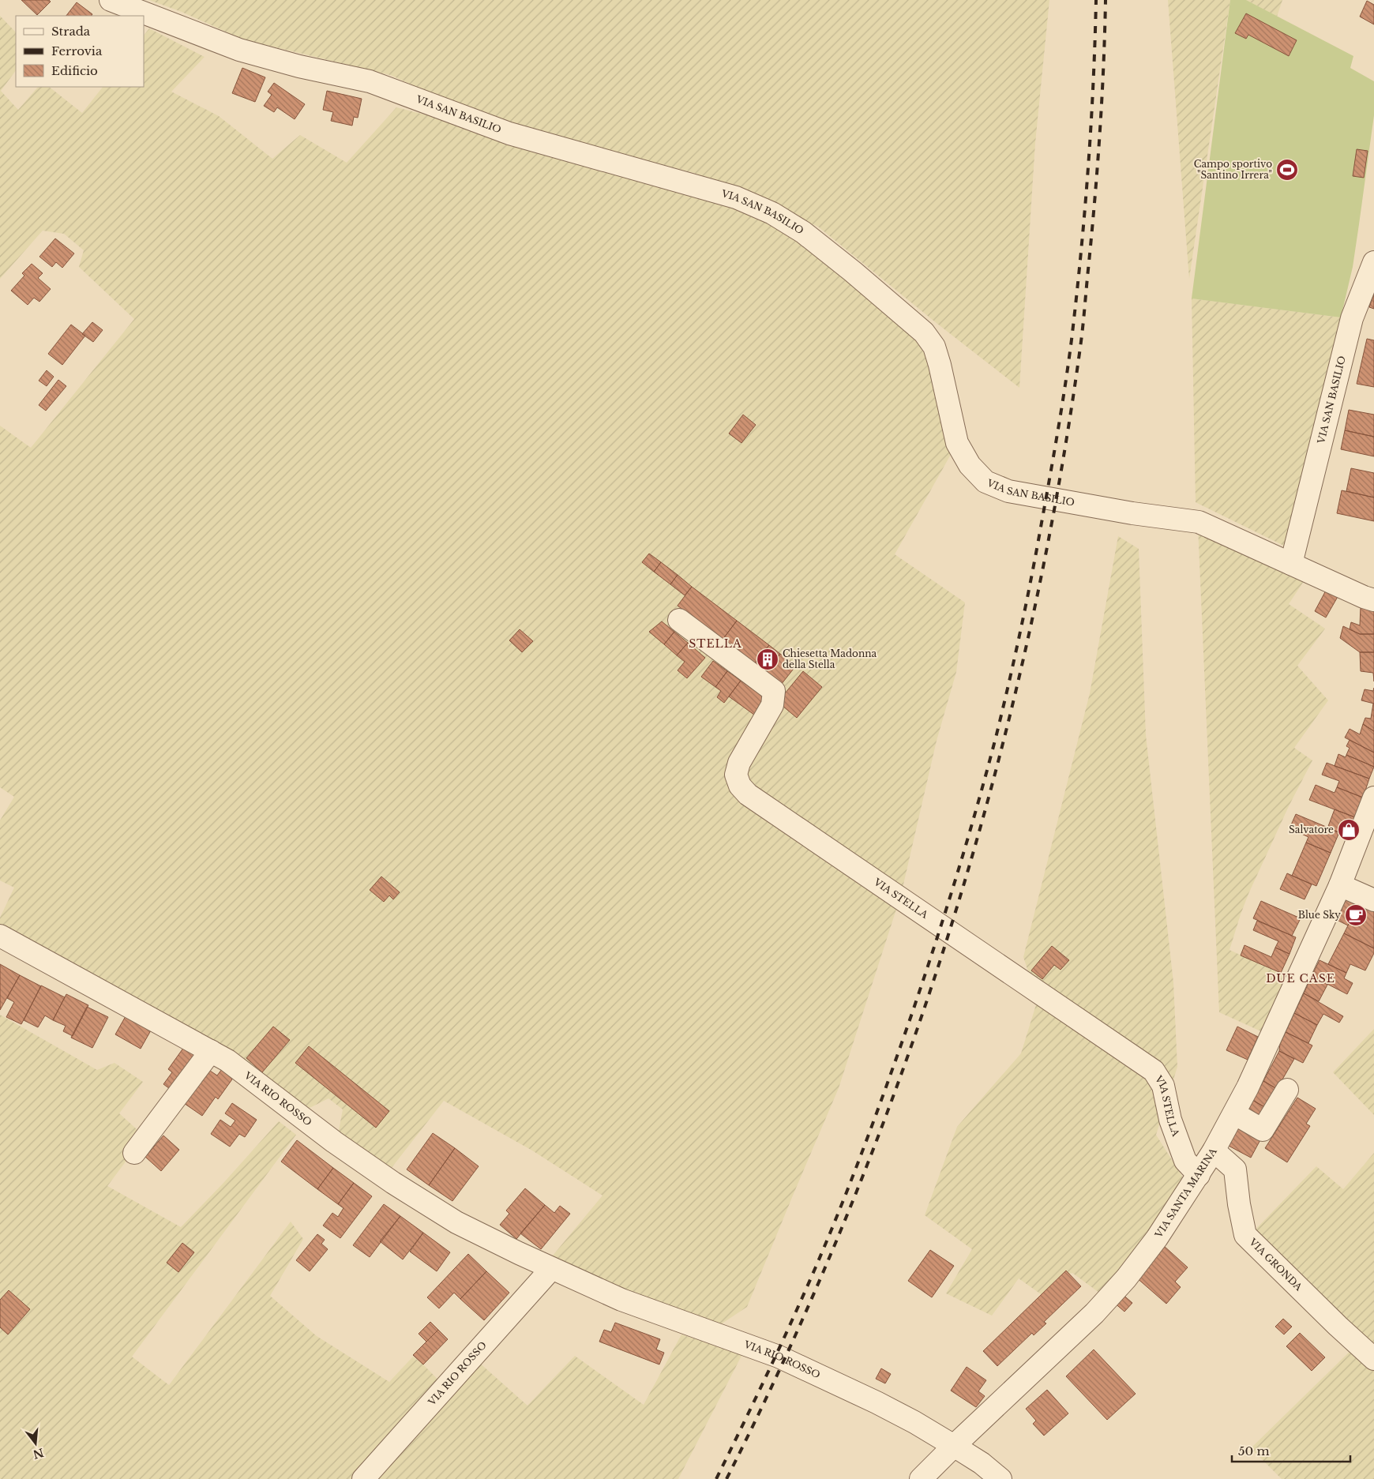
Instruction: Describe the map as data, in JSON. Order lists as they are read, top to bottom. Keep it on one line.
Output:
{"streets":{"street":["VIA SAN BASILIO","VIA STELLA","VIA RIO ROSSO","VIA SANTA MARINA","VIA GRONDA"]},"crossings":[["VIA STELLA","VIA SANTA MARINA"],["VIA RIO ROSSO","VIA SANTA MARINA"],["VIA SANTA MARINA","VIA GRONDA"]],"districts":["STELLA","DUE CASE"],"places":{"sports":["Campo sportivo \"Santino Irrera\""],"building":["Chiesetta Madonna della Stella"],"shop":["Salvatore"],"cafe":["Blue Sky"]},"legend":["Strada","Ferrovia","Edificio"],"scale_bar":"50 m","north":"bottom"}
